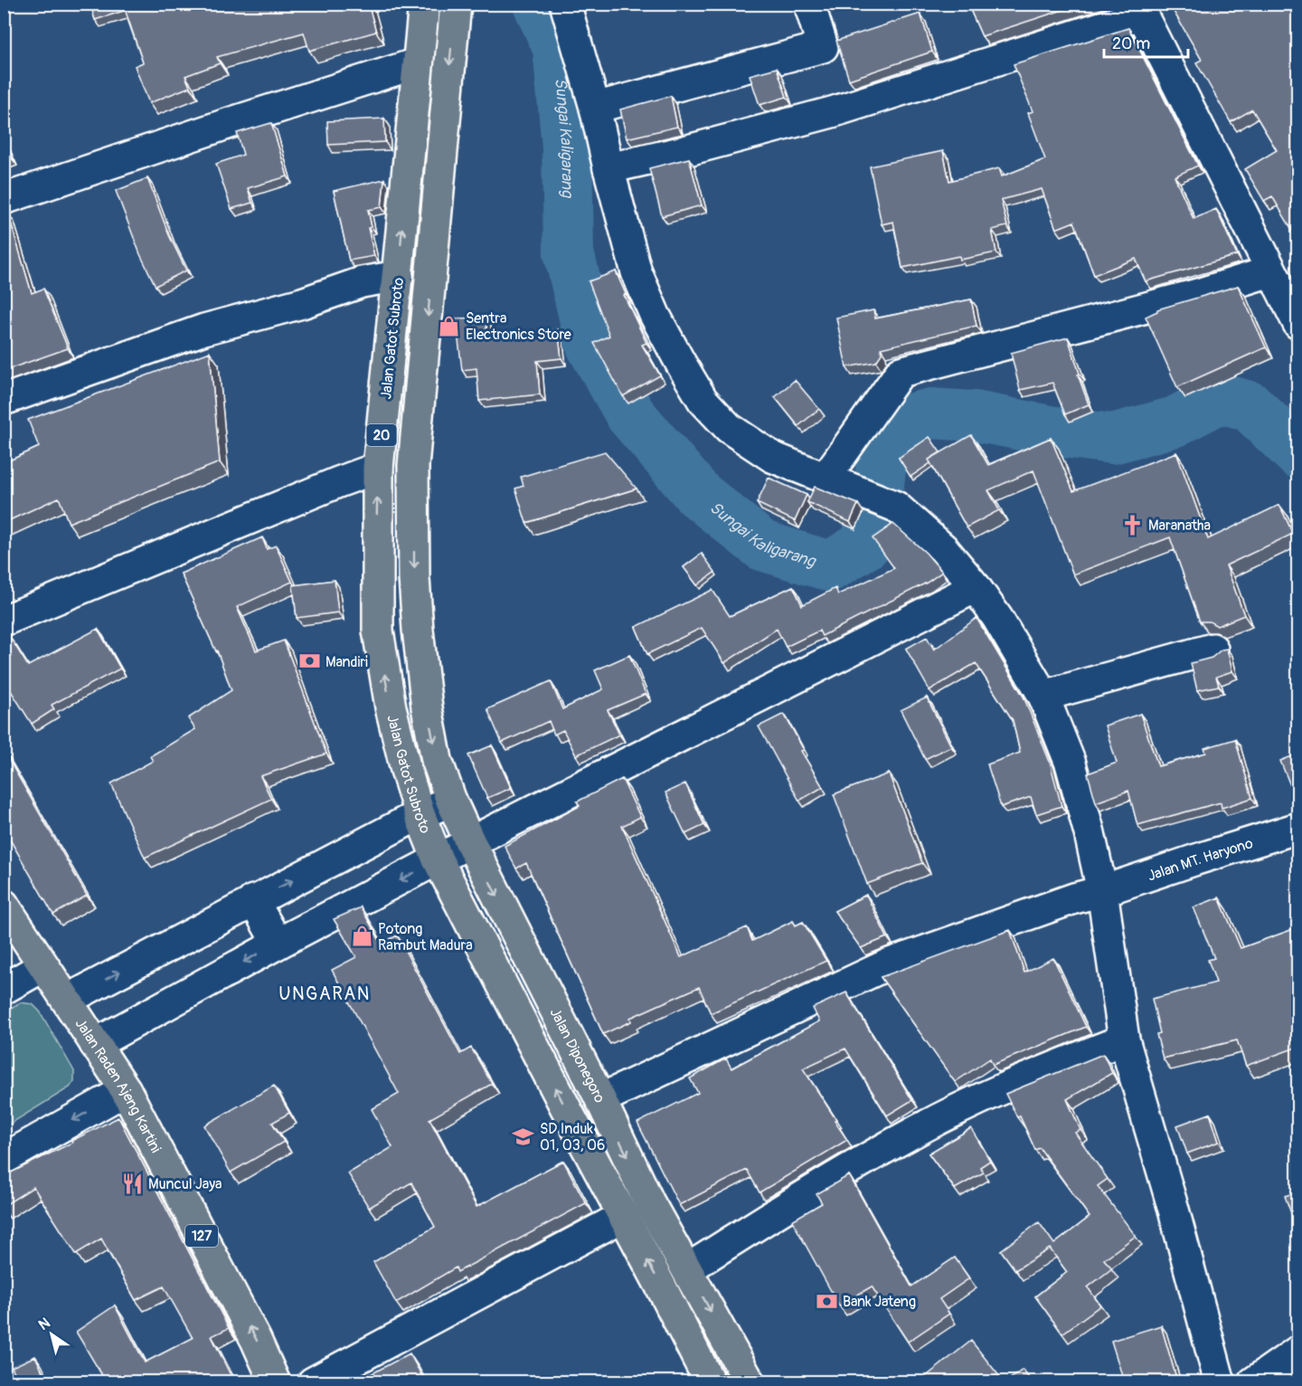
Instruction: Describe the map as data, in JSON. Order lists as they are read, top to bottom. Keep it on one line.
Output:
{"streets":{"main road":["Jalan Gatot Subroto","20","Jalan Diponegoro","Jalan Raden Ajeng Kartini","127"],"street":["Jalan MT. Haryono"]},"crossings":[["Jalan Gatot Subroto","20"],["Jalan Gatot Subroto","Jalan Diponegoro"],["Jalan MT. Haryono","Jalan Diponegoro"],["Jalan Raden Ajeng Kartini","127"]],"one_way":["Jalan Raden Ajeng Kartini"],"districts":["UNGARAN"],"water":["Sungai Kaligarang"],"places":{"shop":["Sentra Electronics Store","Potong Rambut Madura"],"church":["Maranatha"],"bank":["Mandiri","Bank Jateng"],"school or university":["SD Induk 01, 03, 06"],"restaurant":["Muncul Jaya"]},"scale_bar":"20 m","north":"top left"}
